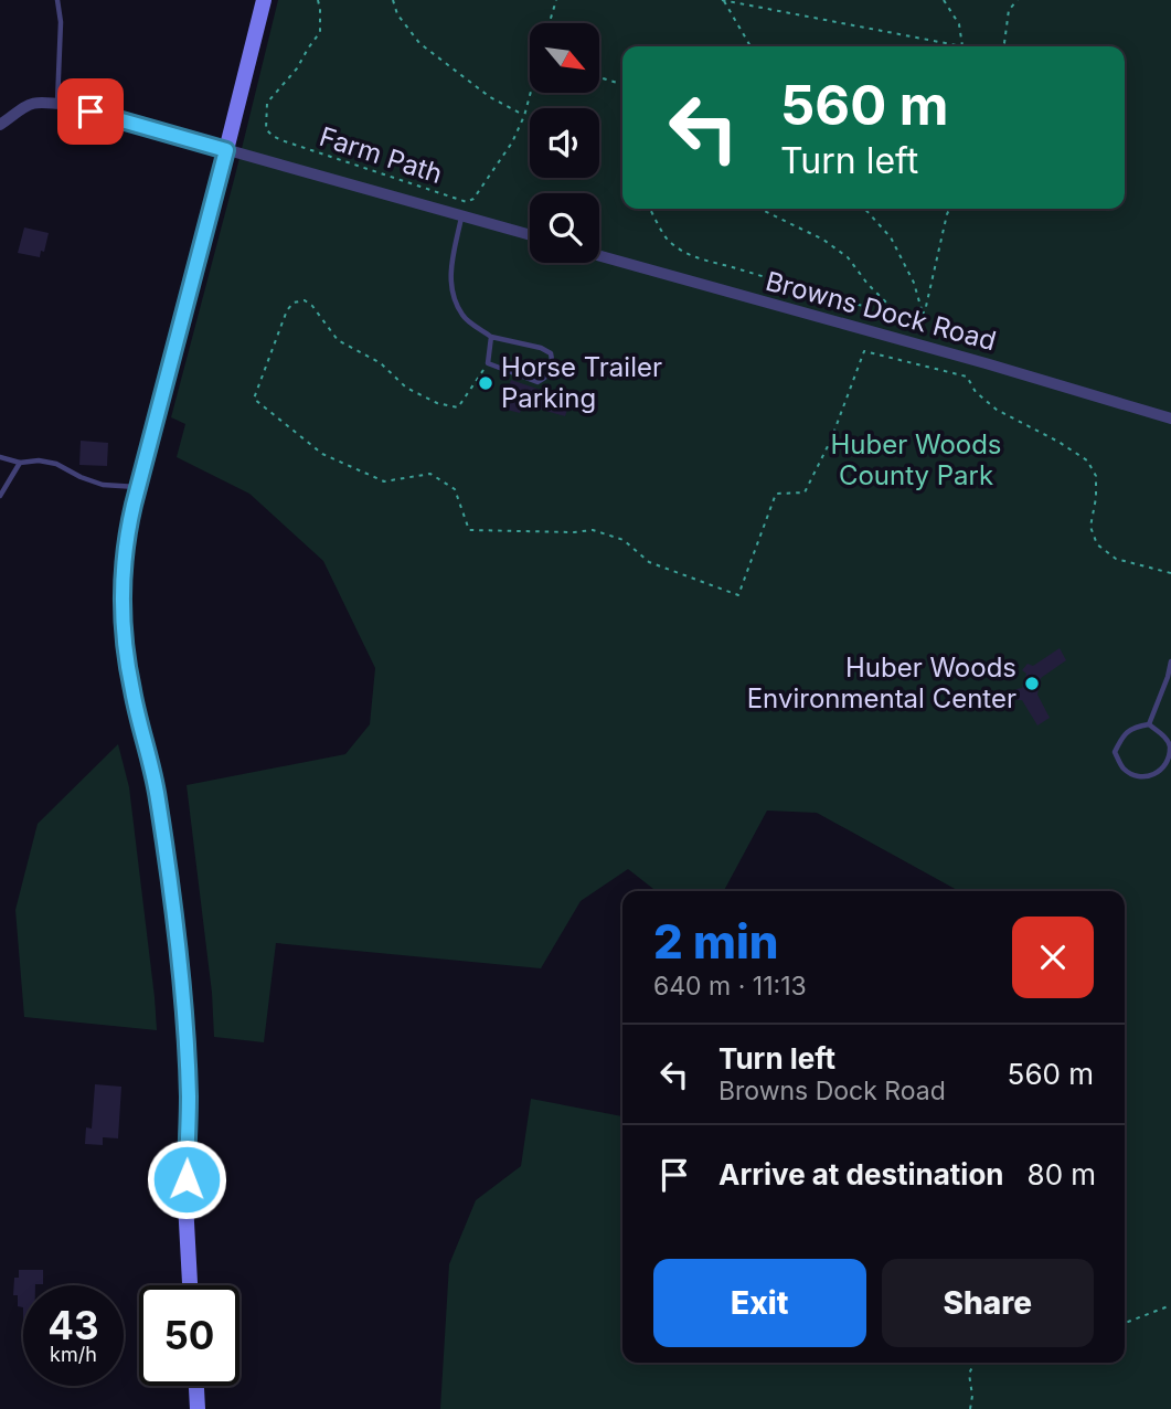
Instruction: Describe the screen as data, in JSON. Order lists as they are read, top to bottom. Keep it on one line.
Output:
{"streets":{"street":["Browns Dock Road"],"path":["Farm Path"]},"parks":["Huber Woods County Park"],"places":["Horse Trailer Parking","Huber Woods Environmental Center"],"north":"bottom right","page":{"turn":["560 m","Turn left"],"heading":["2 min","640 m · 11:13"],"list":[{"name":"Turn left","note":"Browns Dock Road","value":"560 m"},{"name":"Arrive at destination","value":"80 m"}],"buttons":["Exit","Share"],"speed":"43 km/h","limit":"50"}}
